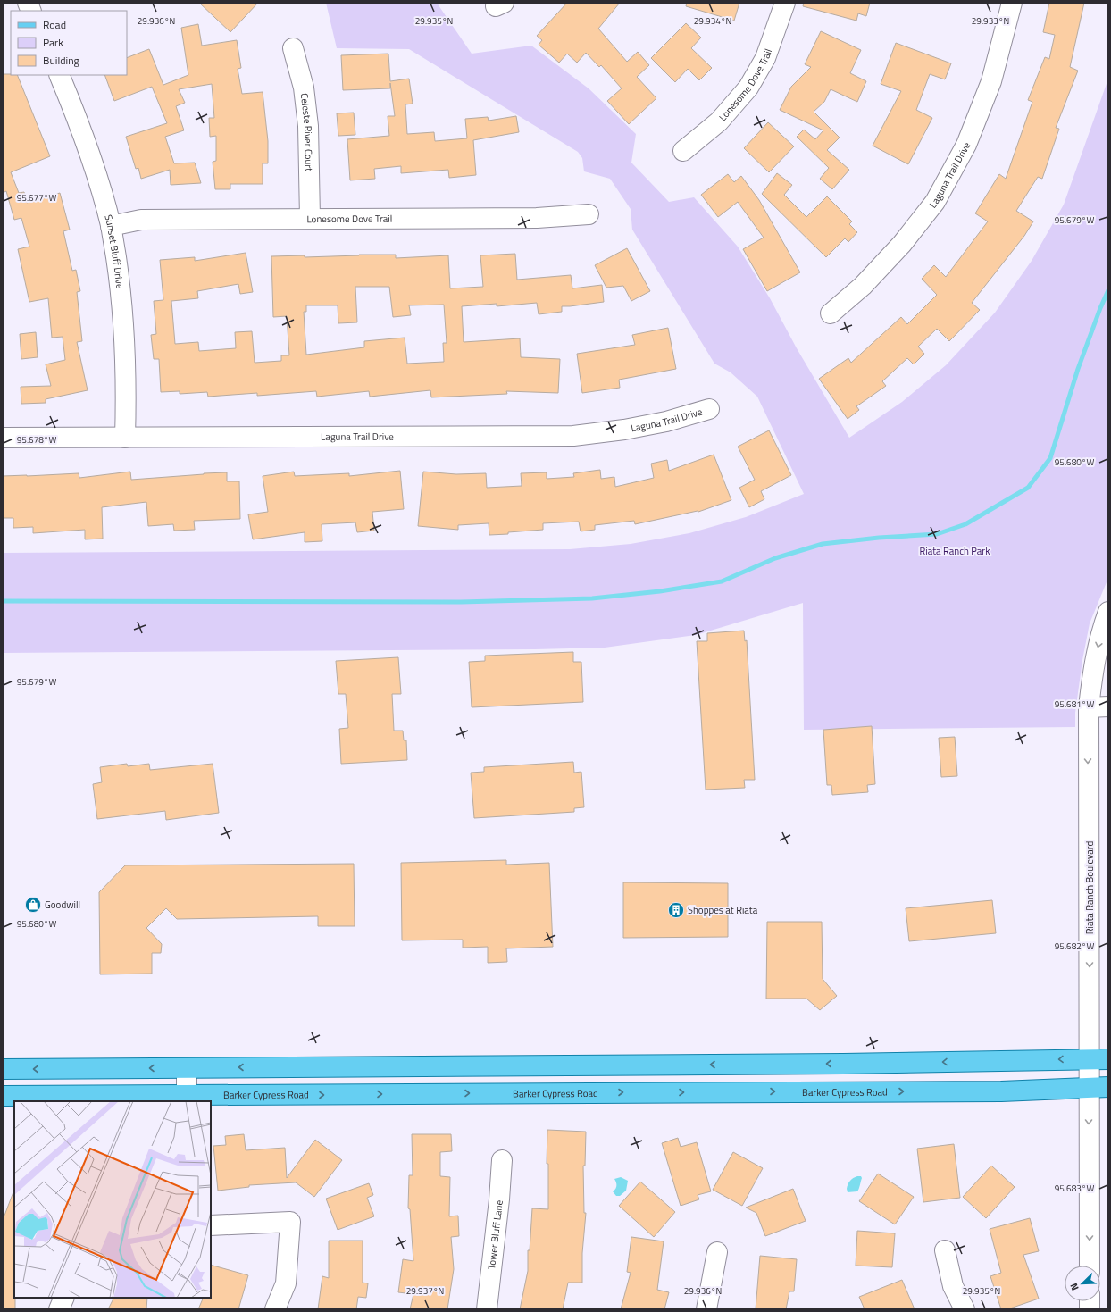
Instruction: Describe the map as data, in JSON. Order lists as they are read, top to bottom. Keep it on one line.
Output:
{"streets":{"main road":["Barker Cypress Road"],"street":["Lonesome Dove Trail","Celeste River Court","Laguna Trail Drive","Sunset Bluff Drive","Riata Ranch Boulevard","Tower Bluff Lane"]},"crossings":[["Lonesome Dove Trail","Celeste River Court"],["Lonesome Dove Trail","Sunset Bluff Drive"],["Laguna Trail Drive","Sunset Bluff Drive"],["Riata Ranch Boulevard","Barker Cypress Road"]],"one_way":["Riata Ranch Boulevard"],"parks":["Riata Ranch Park"],"places":{"shop":["Goodwill"],"building":["Shoppes at Riata"]},"legend":["Road","Park","Building"],"north":"bottom left","coordinates":["29.936°N","29.935°N","29.934°N","29.933°N","95.677°W","95.679°W","95.678°W","95.680°W","95.681°W","95.682°W","95.683°W","29.937°N"]}
